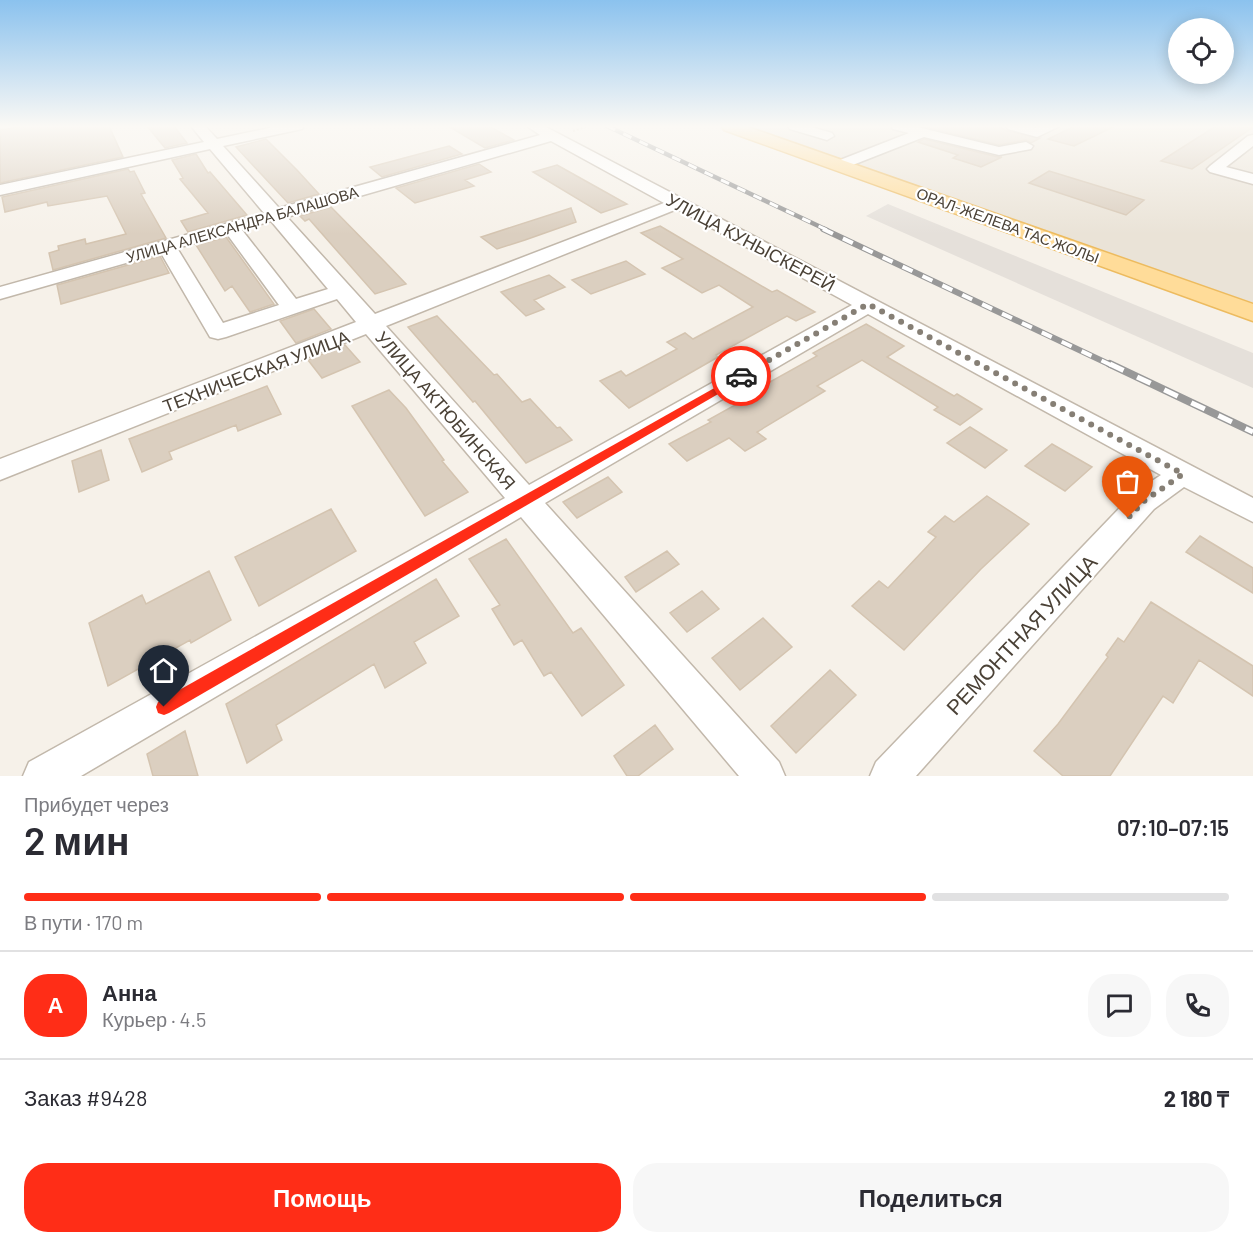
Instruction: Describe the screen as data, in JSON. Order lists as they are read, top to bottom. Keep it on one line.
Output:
{"streets":{"main road":["ОРАЛ-ЖЕЛЕВА ТАС ЖОЛЫ"],"street":["УЛИЦА АЛЕКСАНДРА БАЛАШОВА","УЛИЦА КУНЫСКЕРЕЙ","ТЕХНИЧЕСКАЯ УЛИЦА","УЛИЦА АКТЮБИНСКАЯ","РЕМОНТНАЯ УЛИЦА"]},"crossings":[["УЛИЦА АЛЕКСАНДРА БАЛАШОВА","УЛИЦА АКТЮБИНСКАЯ"],["УЛИЦА КУНЫСКЕРЕЙ","ТЕХНИЧЕСКАЯ УЛИЦА"],["УЛИЦА КУНЫСКЕРЕЙ","РЕМОНТНАЯ УЛИЦА"],["ТЕХНИЧЕСКАЯ УЛИЦА","УЛИЦА АКТЮБИНСКАЯ"]],"page":{"heading":["2 мин","Прибудет через","07:10–07:15"],"panel":["Анна","Курьер · 4.5","Заказ #9428","2 180 ₸"],"bar":"В пути · 170 m","round":"А","buttons":["Помощь","Поделиться"]}}
